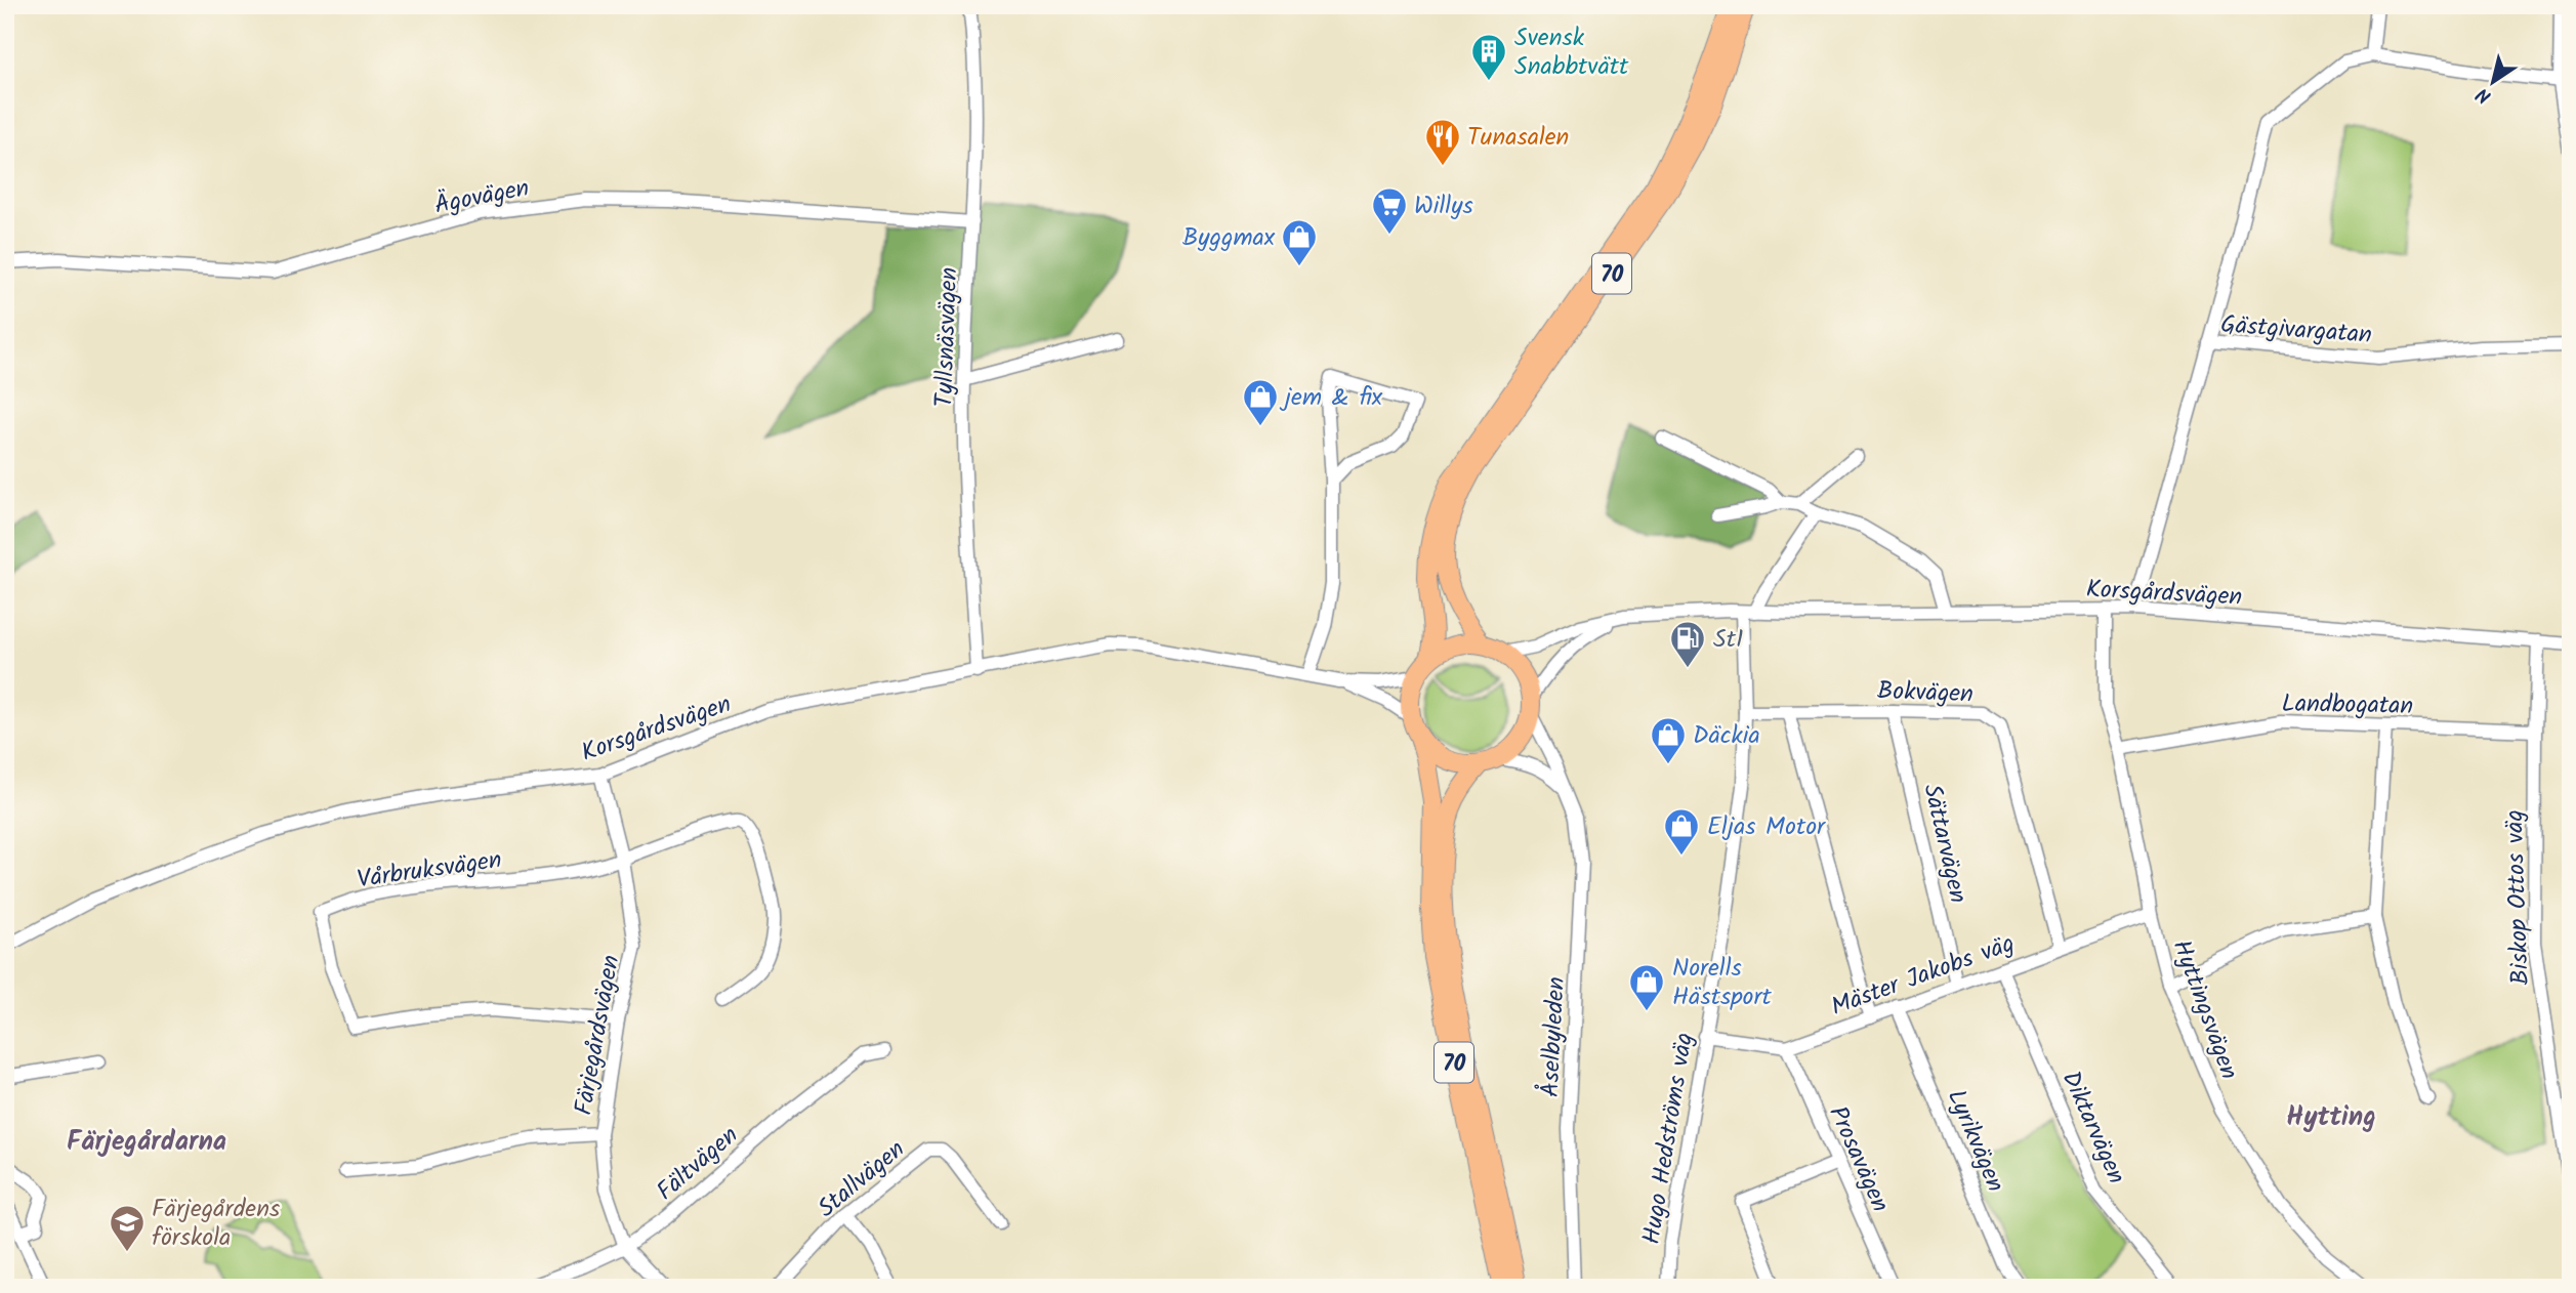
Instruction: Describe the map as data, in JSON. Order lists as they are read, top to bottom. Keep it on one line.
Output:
{"streets":{"highway":["70"],"street":["Ägovägen","Gästgivargatan","Tyllsnäsvägen","Korsgårdsvägen","Bokvägen","Landbogatan","Sättarvägen","Vårbruksvägen","Biskop Ottos väg","Mäster Jakobs väg","Hyttingsvägen","Färjegårdsvägen","Åselbyleden","Diktarvägen","Hugo Hedströms väg","Lyrikvägen","Prosavägen","Fältvägen","Stallvägen"]},"crossings":[["Ägovägen","Tyllsnäsvägen"],["70","Korsgårdsvägen"],["70","Åselbyleden"],["Gästgivargatan","Korsgårdsvägen"],["Tyllsnäsvägen","Korsgårdsvägen"],["Korsgårdsvägen","Biskop Ottos väg"],["Korsgårdsvägen","Hyttingsvägen"],["Korsgårdsvägen","Färjegårdsvägen"],["Korsgårdsvägen","Åselbyleden"],["Korsgårdsvägen","Hugo Hedströms väg"],["Bokvägen","Sättarvägen"],["Bokvägen","Mäster Jakobs väg"],["Bokvägen","Hugo Hedströms väg"],["Landbogatan","Biskop Ottos väg"],["Landbogatan","Hyttingsvägen"],["Sättarvägen","Mäster Jakobs väg"],["Vårbruksvägen","Färjegårdsvägen"],["Mäster Jakobs väg","Hyttingsvägen"],["Mäster Jakobs väg","Diktarvägen"],["Mäster Jakobs väg","Hugo Hedströms väg"],["Mäster Jakobs väg","Lyrikvägen"],["Mäster Jakobs väg","Prosavägen"],["Färjegårdsvägen","Fältvägen"]],"districts":["Hytting","Färjegårdarna"],"places":{"building":["Svensk Snabbtvätt"],"restaurant":["Tunasalen"],"supermarket":["Willys"],"shop":["Byggmax","jem & fix","Däckia","Eljas Motor","Norells Hästsport"],"fuel station":["St1"],"school or university":["Färjegårdens förskola"]},"north":"bottom left"}
